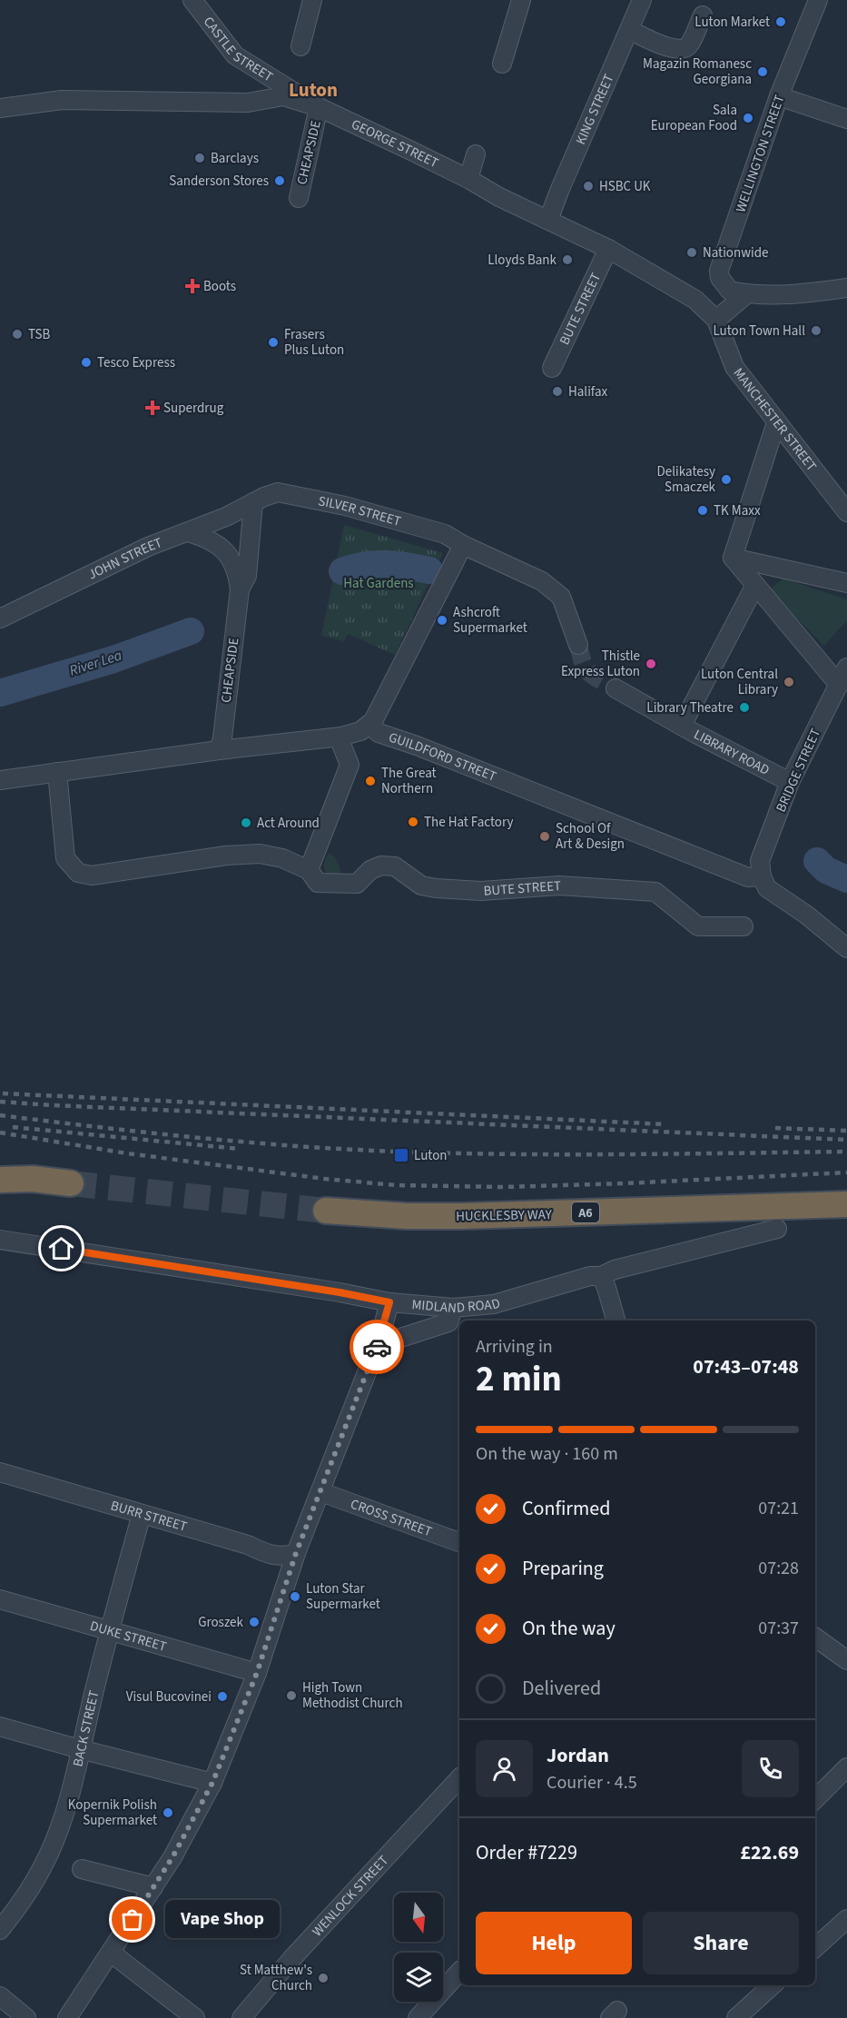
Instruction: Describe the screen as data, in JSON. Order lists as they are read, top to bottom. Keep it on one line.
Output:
{"streets":{"highway":["A6","HUCKLESBY WAY"],"street":["CASTLE STREET","KING STREET","GEORGE STREET","CHEAPSIDE","WELLINGTON STREET","BUTE STREET","MANCHESTER STREET","SILVER STREET","JOHN STREET","LIBRARY ROAD","GUILDFORD STREET","BRIDGE STREET","MIDLAND ROAD","BURR STREET","CROSS STREET","DUKE STREET","BACK STREET","WENLOCK STREET"]},"crossings":[["CASTLE STREET","GEORGE STREET"],["CASTLE STREET","CHEAPSIDE"],["KING STREET","GEORGE STREET"],["GEORGE STREET","CHEAPSIDE"],["GEORGE STREET","BUTE STREET"],["GEORGE STREET","MANCHESTER STREET"],["SILVER STREET","JOHN STREET"],["LIBRARY ROAD","BRIDGE STREET"],["GUILDFORD STREET","BRIDGE STREET"],["BURR STREET","BACK STREET"],["DUKE STREET","BACK STREET"]],"districts":["Luton"],"water":["River Lea"],"parks":["Hat Gardens"],"places":{"other":["Luton Market","Magazin Romanesc Georgiana","Sala European Food","Barclays","Sanderson Stores","HSBC UK","Nationwide","Lloyds Bank","Luton Town Hall","TSB","Frasers Plus Luton","Tesco Express","Halifax","Delikatesy Smaczek","TK Maxx","Ashcroft Supermarket","Thistle Express Luton","Luton Central Library","Library Theatre","The Great Northern","The Hat Factory","Act Around","School Of Art & Design","Luton Star Supermarket","Groszek","High Town Methodist Church","Visul Bucovinei","Kopernik Polish Supermarket","Vape Shop","St Matthew's Church"],"health":["Boots","Superdrug"],"transit":["Luton"]},"north":"bottom","page":{"heading":["2 min","Arriving in","07:43–07:48"],"panel":["Jordan","Courier · 4.5","Order #7229","£22.69"],"bar":"On the way · 160 m","list":[["Confirmed","07:21"],["Preparing","07:28"],["On the way","07:37"],"Delivered"],"bubble":"Vape Shop","buttons":["Help","Share"]}}
